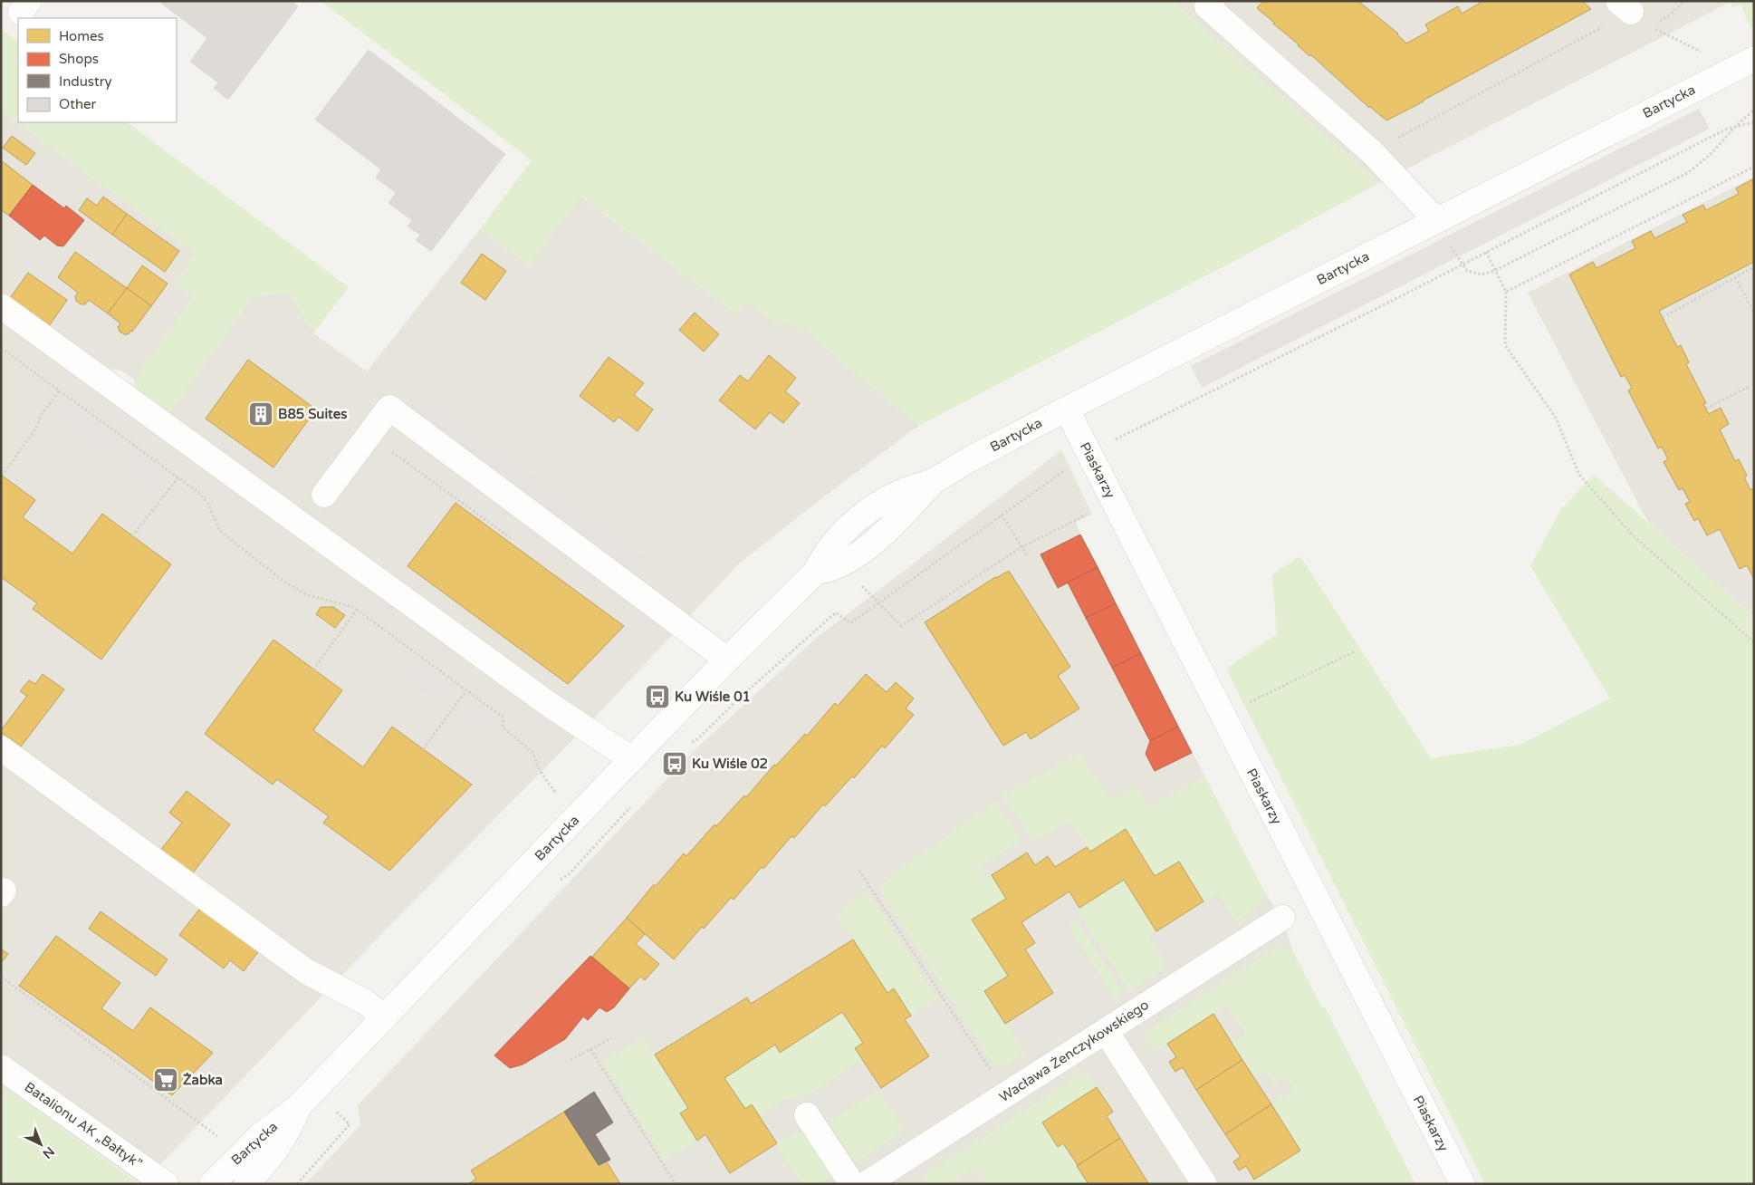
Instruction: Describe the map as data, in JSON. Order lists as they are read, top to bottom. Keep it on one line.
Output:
{"streets":{"street":["Bartycka","Piaskarzy","Wacława Żenczykowskiego","Batalionu AK „Bałtyk”"]},"crossings":[["Bartycka","Piaskarzy"]],"places":{"building":["B85 Suites"],"bus stop":["Ku Wiśle 01","Ku Wiśle 02"],"supermarket":["Żabka"]},"legend":["Homes","Shops","Industry","Other"],"north":"bottom right"}
